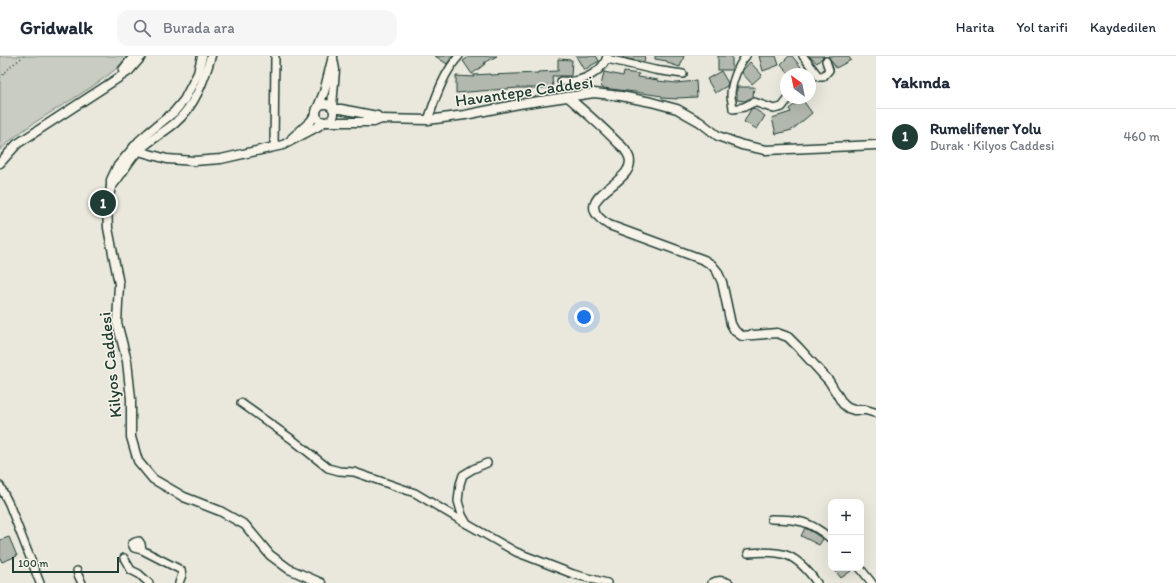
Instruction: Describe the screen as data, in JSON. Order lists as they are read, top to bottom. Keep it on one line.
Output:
{"streets":{"street":["Havantepe Caddesi","Kilyos Caddesi"]},"scale_bar":"100 m","north":"top left","page":{"header":"Gridwalk","search":"Burada ara","nav":["Harita","Yol tarifi","Kaydedilen"],"heading":"Yakında","list":[{"mark":"1","name":"Rumelifener Yolu","note":"Durak · Kilyos Caddesi","value":"460 m"}],"pins":"1","map_buttons":["+","−"],"scale":"100 m"}}
